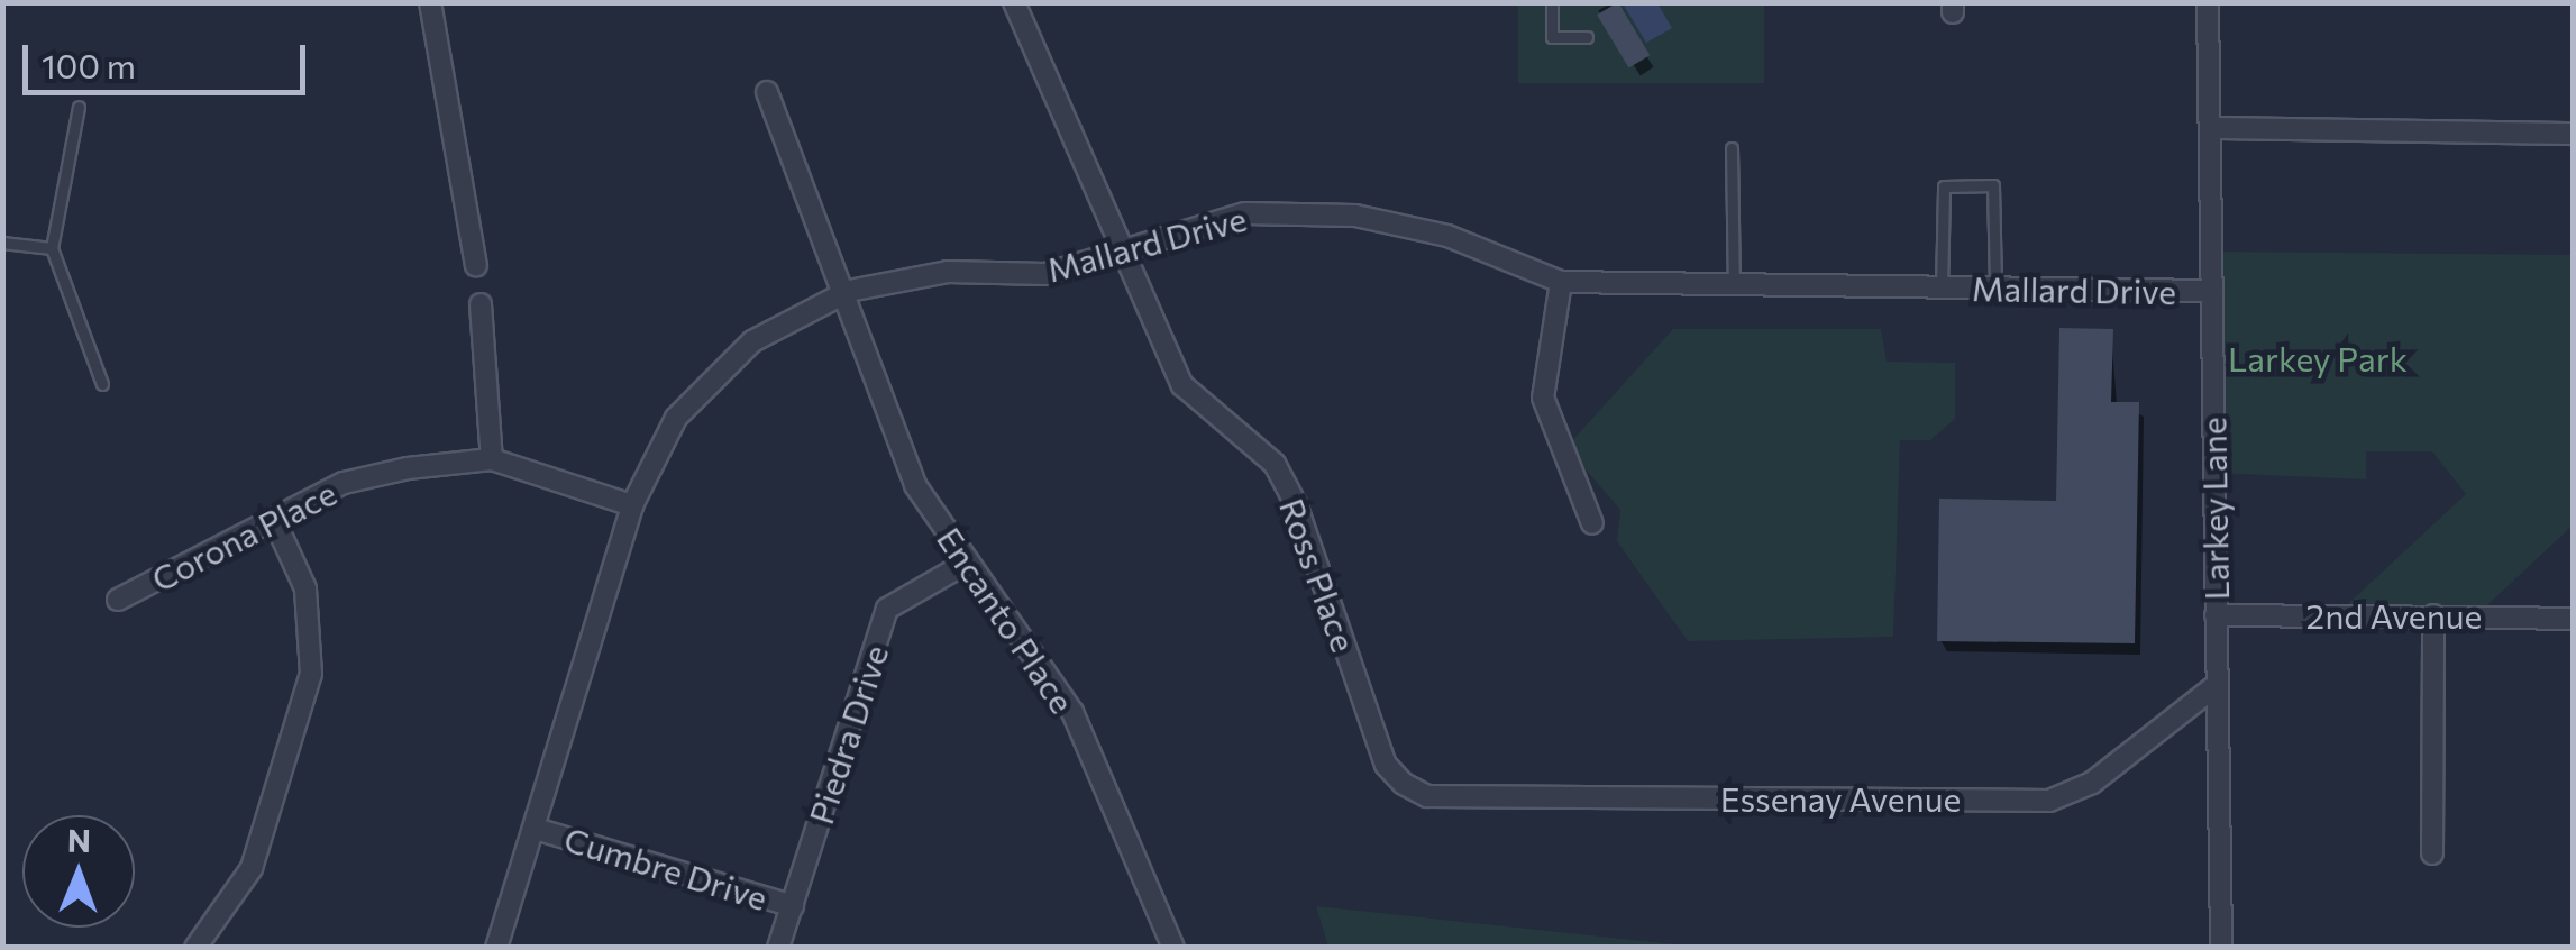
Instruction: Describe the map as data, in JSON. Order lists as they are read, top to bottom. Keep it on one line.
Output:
{"streets":{"street":["Mallard Drive","Larkey Lane","Corona Place","Ross Place","2nd Avenue","Encanto Place","Piedra Drive","Essenay Avenue","Cumbre Drive"]},"crossings":[["Mallard Drive","Larkey Lane"],["Mallard Drive","Corona Place"],["Mallard Drive","Ross Place"],["Mallard Drive","Encanto Place"],["Mallard Drive","Cumbre Drive"],["Larkey Lane","2nd Avenue"],["Larkey Lane","Essenay Avenue"],["Ross Place","Essenay Avenue"],["Encanto Place","Piedra Drive"],["Piedra Drive","Cumbre Drive"]],"parks":["Larkey Park"],"scale_bar":"100 m","north":"top"}
